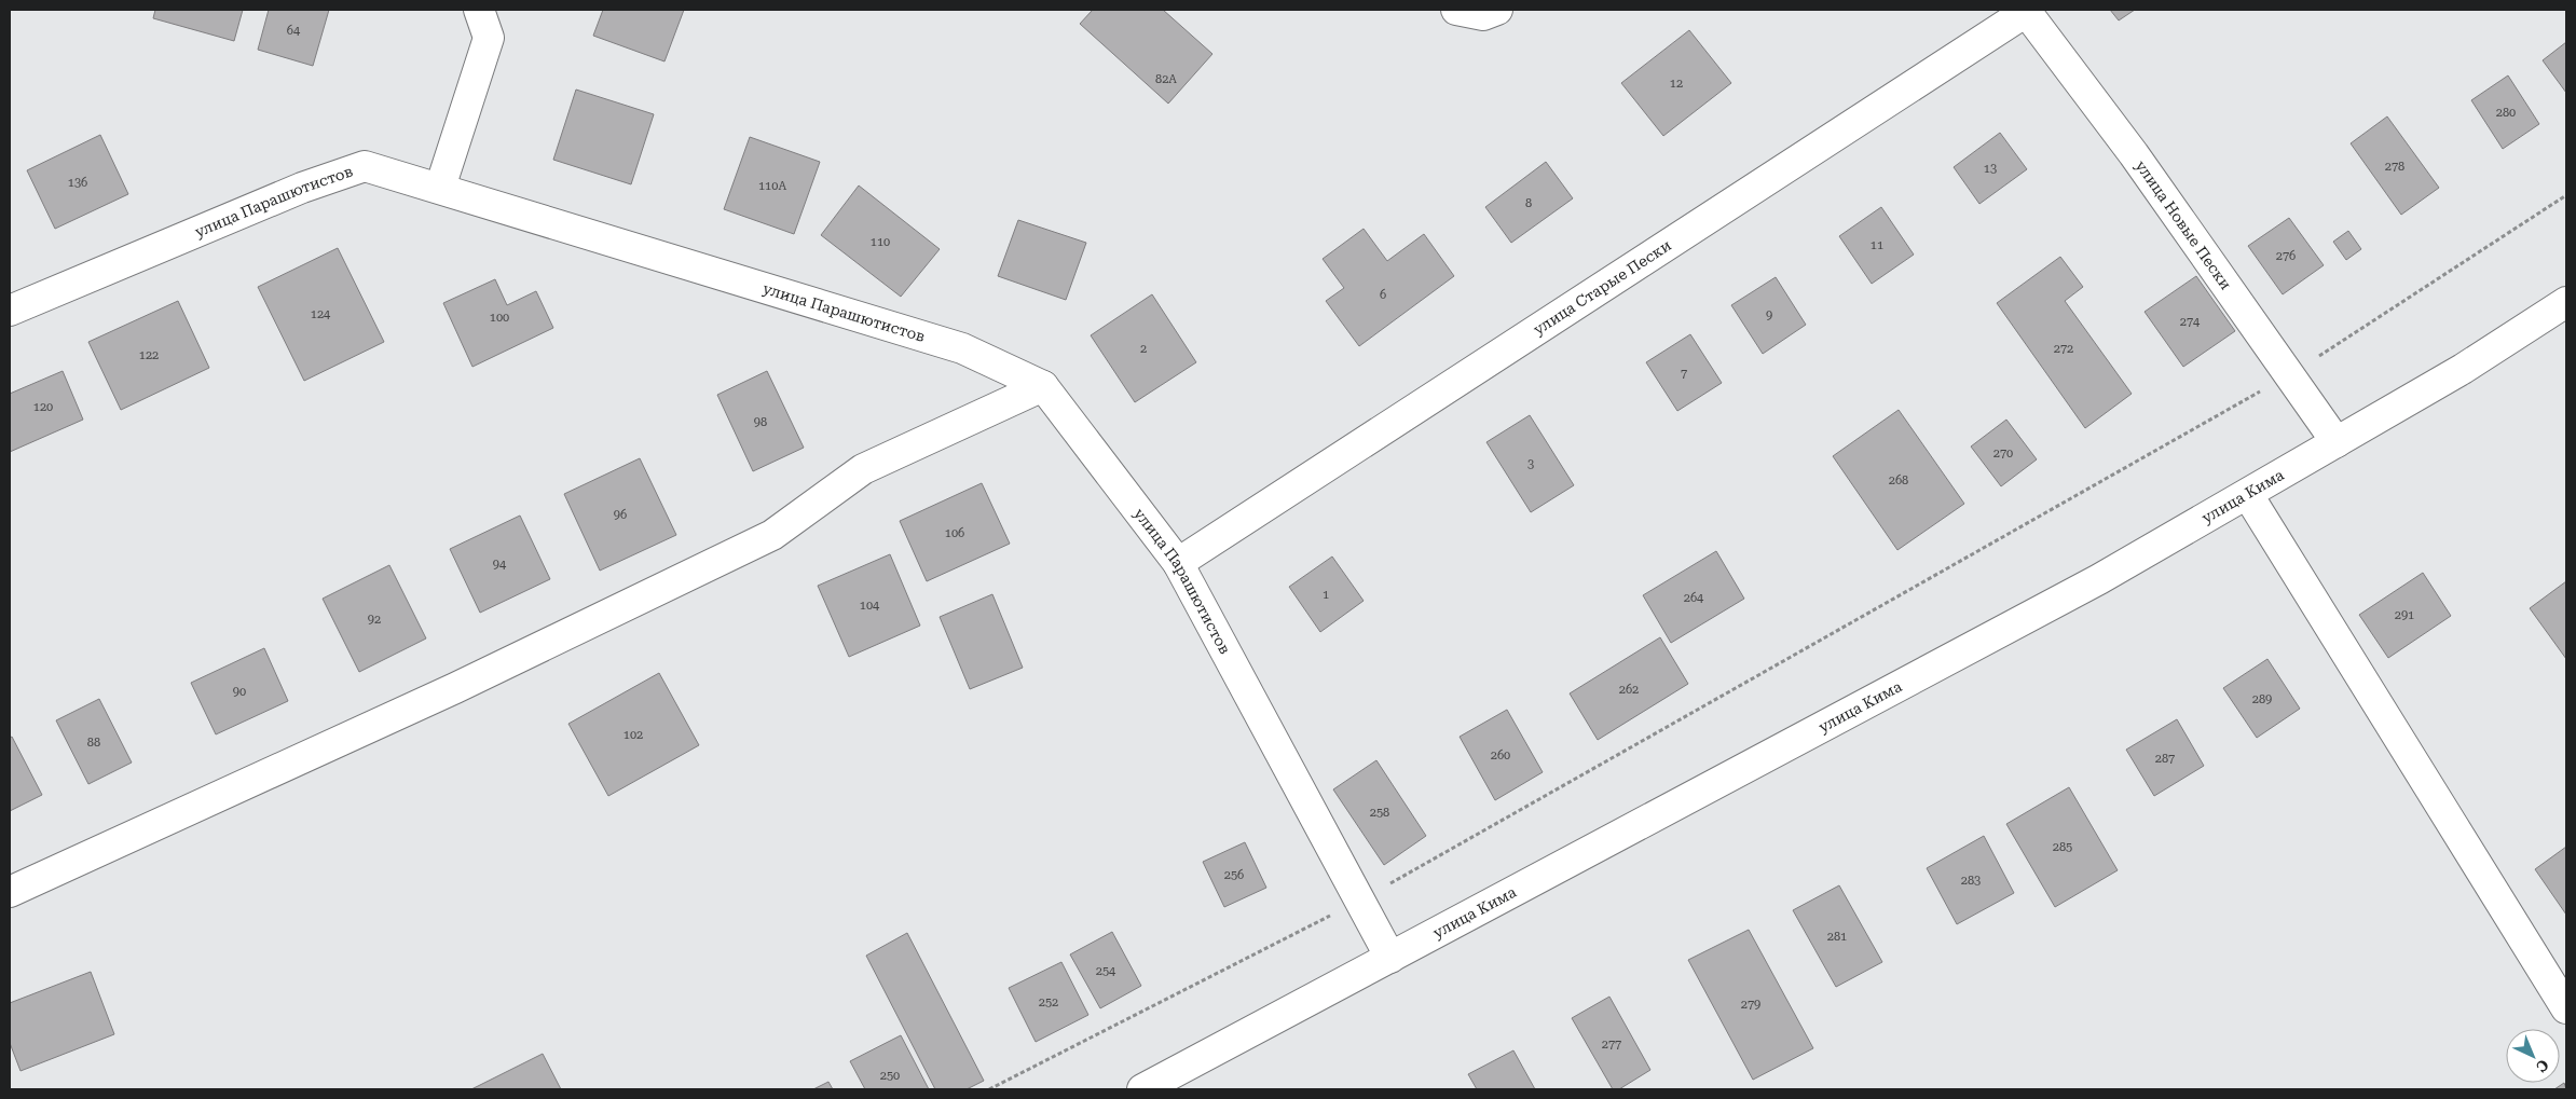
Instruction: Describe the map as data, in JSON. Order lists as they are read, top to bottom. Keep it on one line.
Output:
{"streets":{"street":["улица Парашютистов","улица Новые Пески","улица Старые Пески","улица Кима"]},"crossings":[["улица Парашютистов","улица Старые Пески"],["улица Парашютистов","улица Кима"],["улица Новые Пески","улица Старые Пески"],["улица Новые Пески","улица Кима"]],"house_numbers":["64","82А","12","280","278","13","136","110А","8","110","11","276","6","124","9","100","274","2","272","122","7","120","98","270","3","268","96","106","94","1","264","104","291","92","262","90","289","102","88","260","287","258","285","256","283","281","254","252","279","277","250"],"north":"bottom right"}
